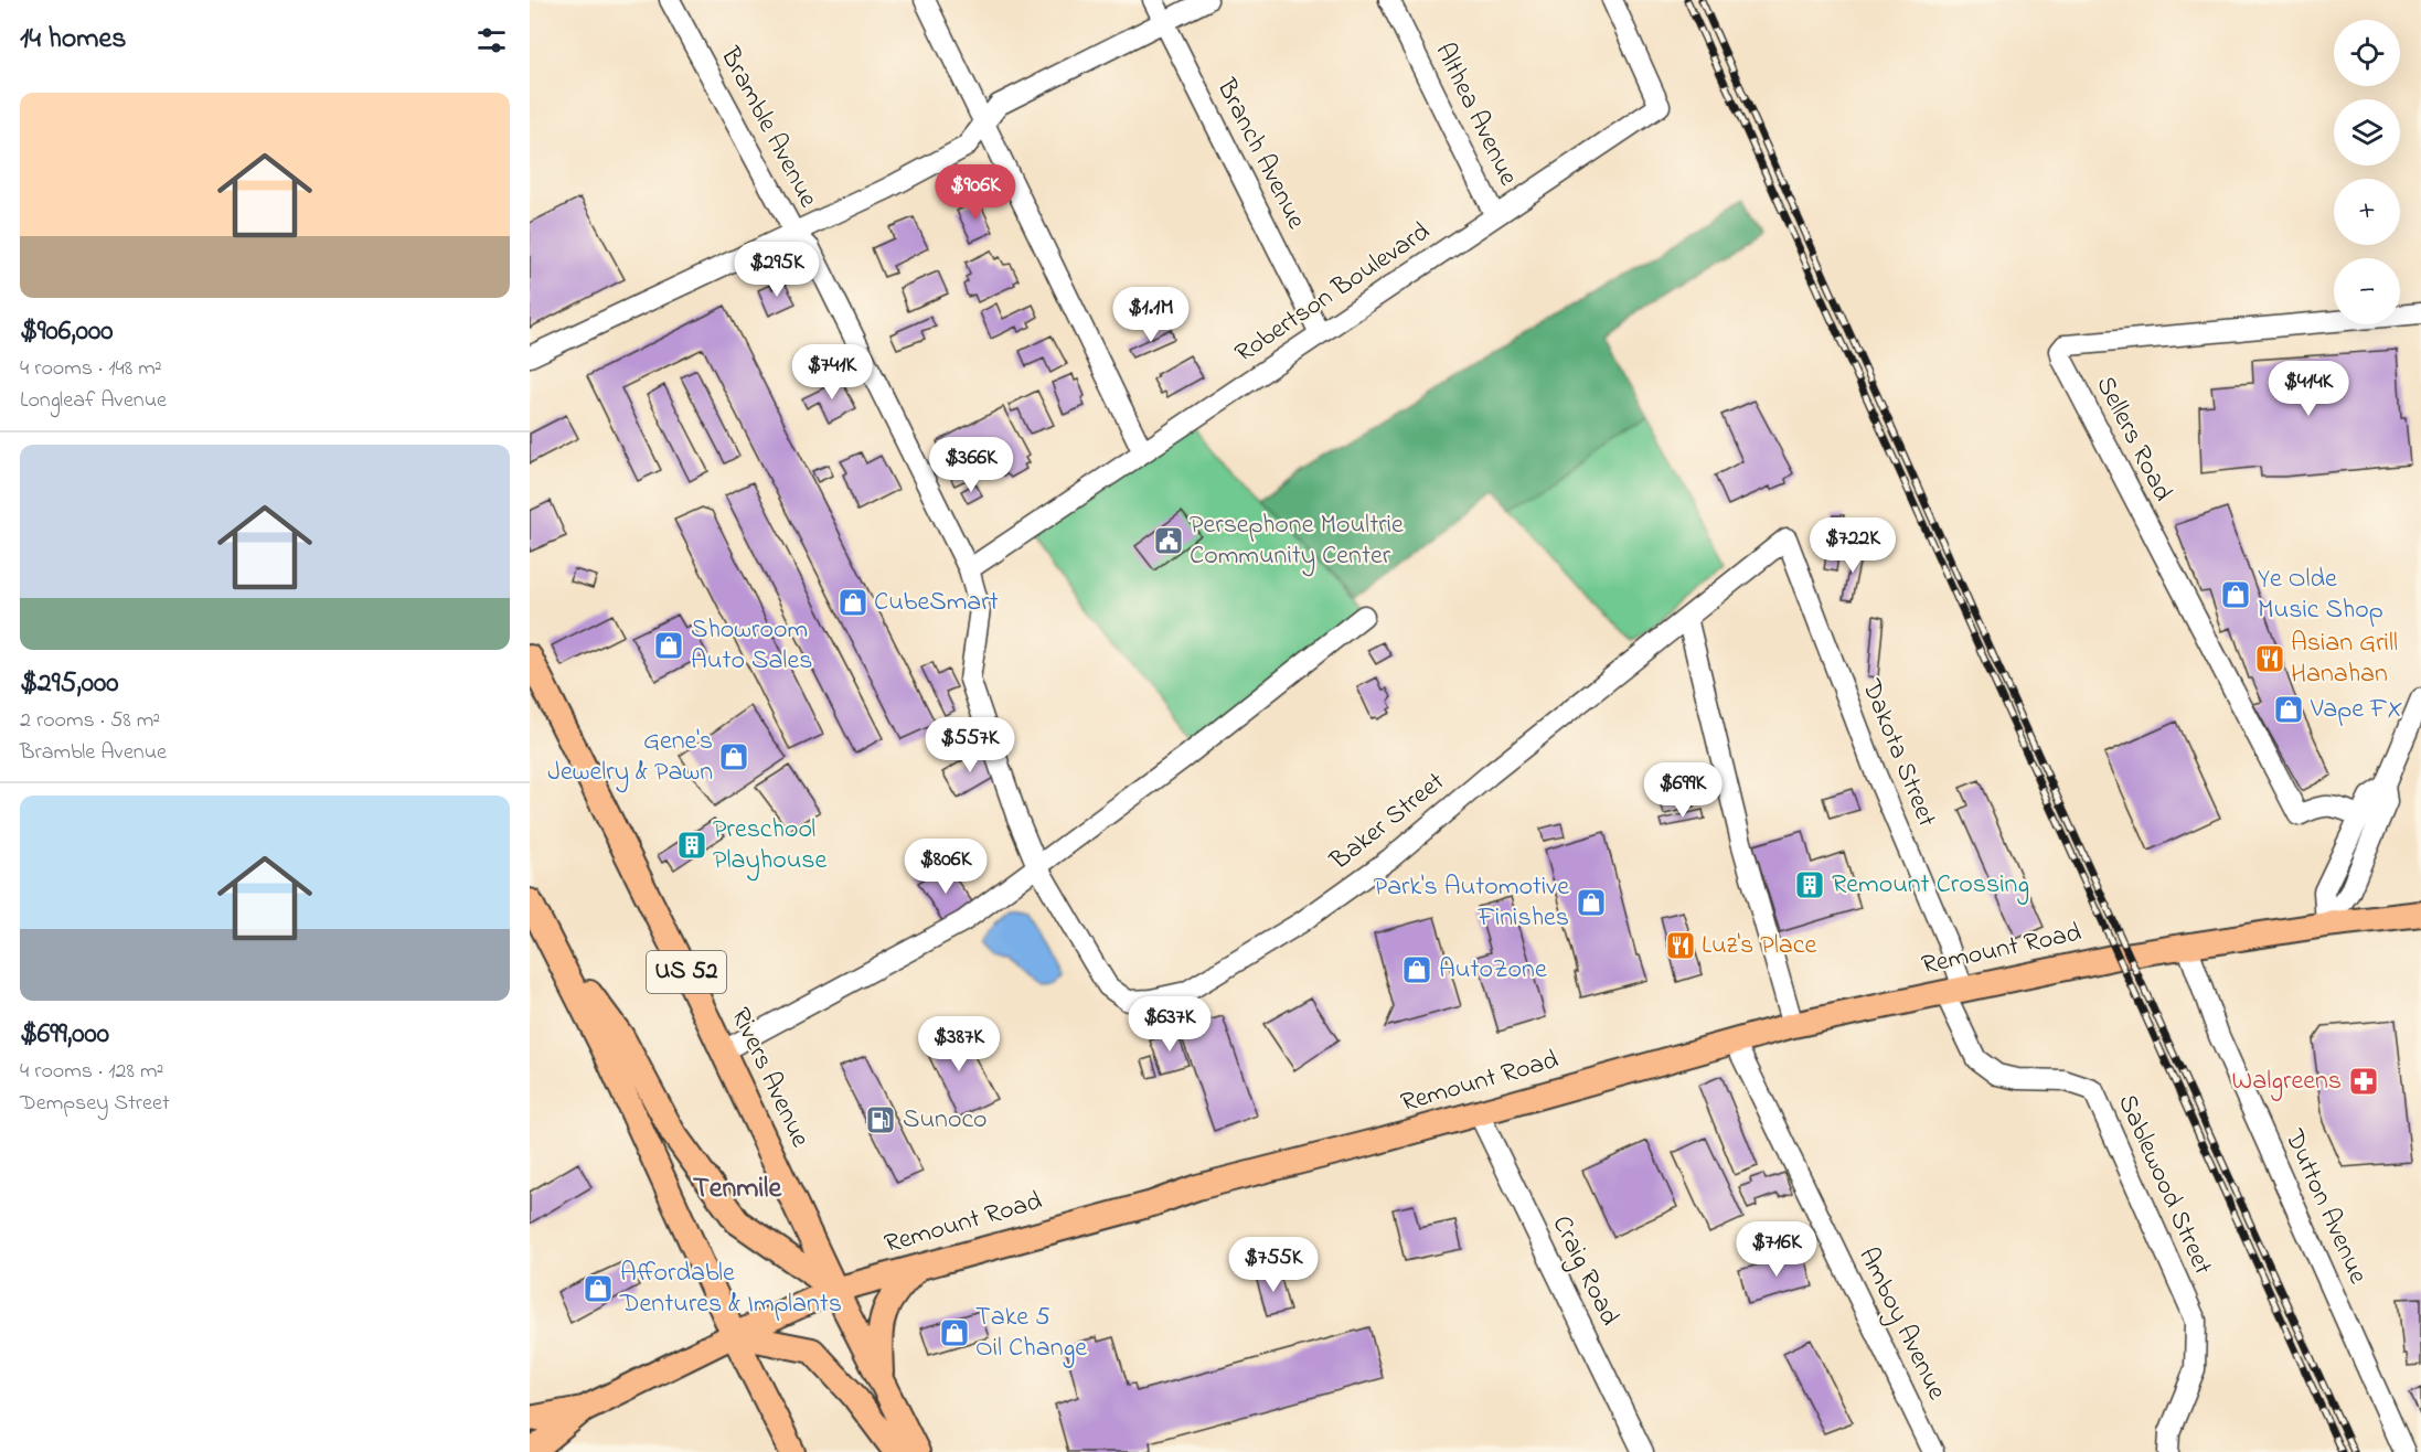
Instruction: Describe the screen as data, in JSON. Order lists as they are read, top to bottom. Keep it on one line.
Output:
{"streets":{"main road":["Remount Road","US 52","Rivers Avenue"],"street":["Althea Avenue","Bramble Avenue","Branch Avenue","Robertson Boulevard","Sellers Road","Dakota Street","Baker Street","Sablewood Street","Dutton Avenue","Craig Road","Amboy Avenue"]},"crossings":[["Althea Avenue","Robertson Boulevard"],["Bramble Avenue","Robertson Boulevard"],["Bramble Avenue","Baker Street"],["Branch Avenue","Robertson Boulevard"],["Dakota Street","Baker Street"],["Dakota Street","Remount Road"],["Dakota Street","Sablewood Street"],["Remount Road","Rivers Avenue"],["Remount Road","Sablewood Street"],["Remount Road","Dutton Avenue"],["Remount Road","Craig Road"],["Remount Road","Amboy Avenue"]],"districts":["Tenmile"],"places":{"public building":["Persephone Moultrie Community Center"],"shop":["Ye Olde Music Shop","CubeSmart","Showroom Auto Sales","Vape FX","Gene's Jewelry & Pawn","Park's Automotive Finishes","AutoZone","Affordable Dentures & Implants","Take 5 Oil Change"],"restaurant":["Asian Grill Hanahan","Luz's Place"],"building":["Preschool Playhouse","Remount Crossing"],"pharmacy":["Walgreens"],"fuel station":["Sunoco"]},"page":{"heading":"14 homes","map_buttons":["+","−"],"list":[{"name":"$906,000","note":"4 rooms · 148 m² · Longleaf Avenue"},{"name":"$295,000","note":"2 rooms · 58 m² · Bramble Avenue"},{"name":"$699,000","note":"4 rooms · 128 m² · Dempsey Street"}],"price":["$906K","$295K","$1.1M","$741K","$414K","$366K","$722K","$557K","$699K","$806K","$637K","$387K","$716K","$755K"]}}
